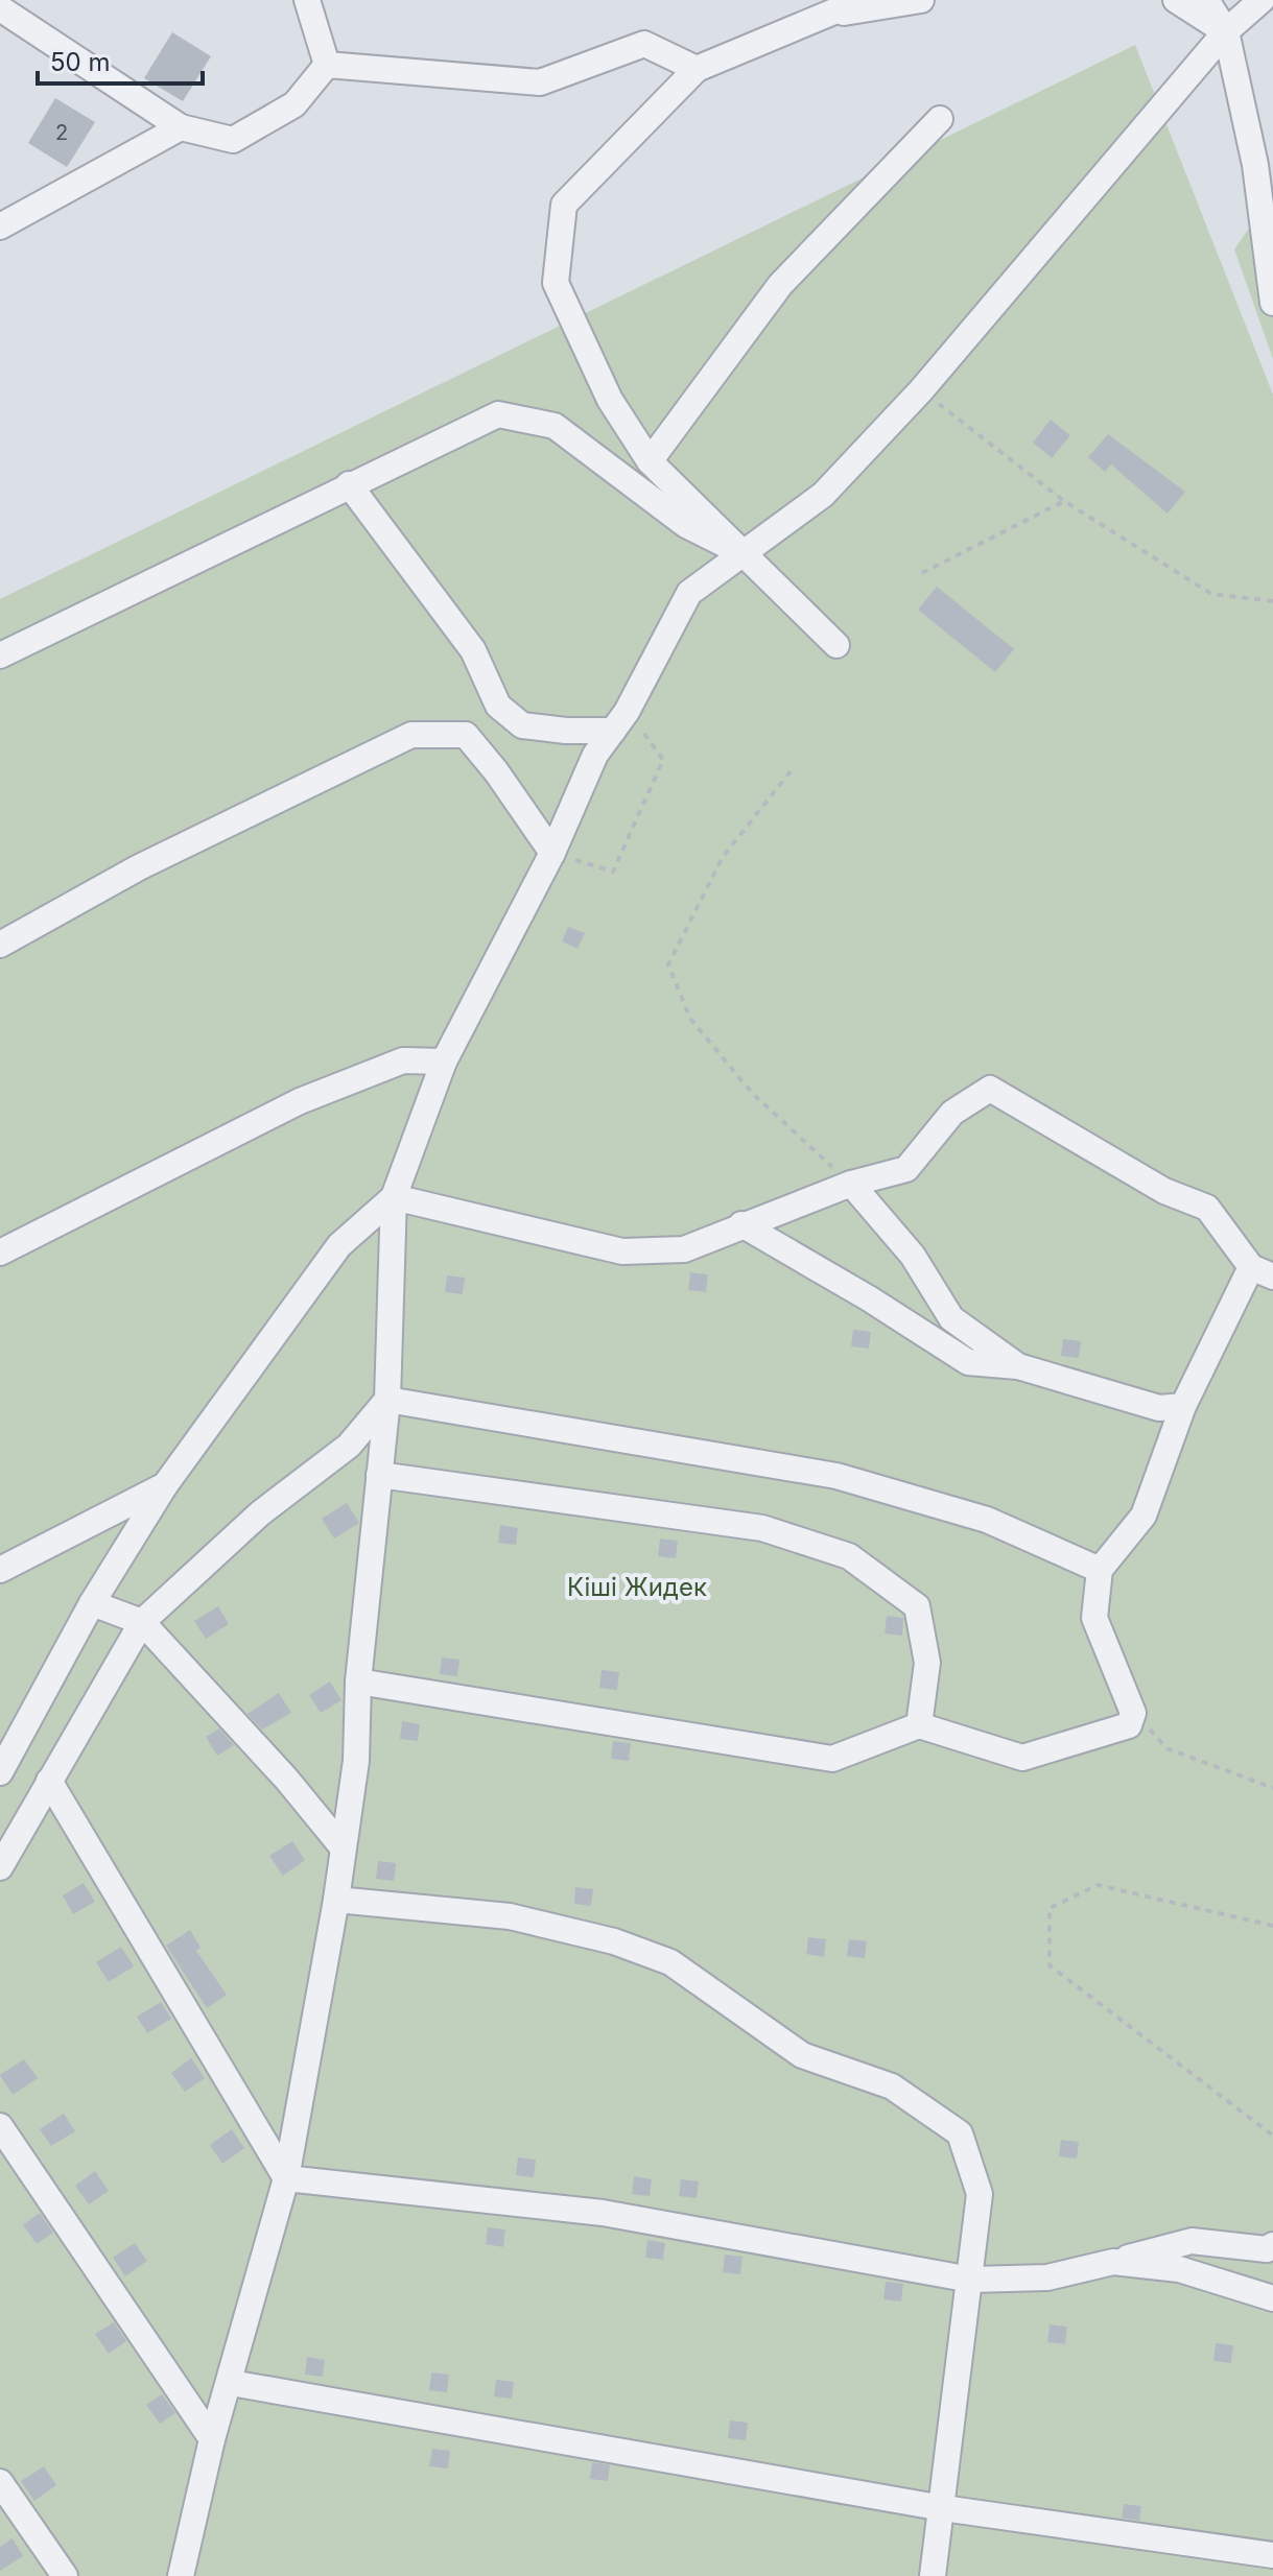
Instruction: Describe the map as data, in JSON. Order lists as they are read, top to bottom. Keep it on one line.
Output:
{"parks":["Кіші Жидек"],"house_numbers":["2"],"scale_bar":"50 m"}
